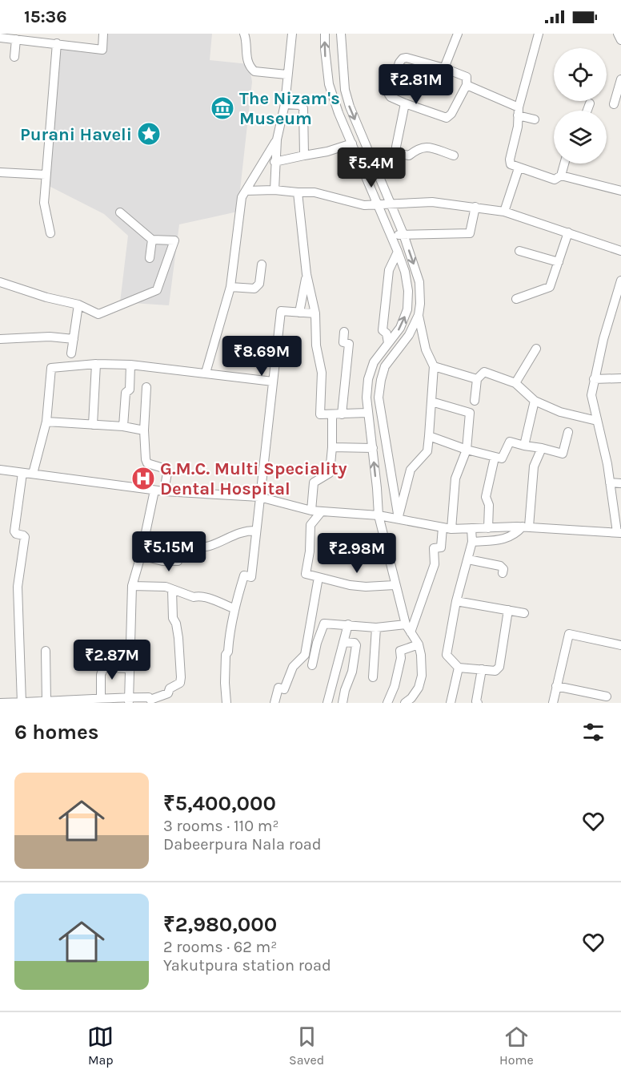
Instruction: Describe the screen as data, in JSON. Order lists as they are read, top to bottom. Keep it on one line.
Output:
{"places":{"museum":["The Nizam's Museum"],"place":["Purani Haveli"],"hospital":["G.M.C. Multi Speciality Dental Hospital"]},"page":{"status":"15:36","price":["₹2.81M","₹5.4M","₹8.69M","₹5.15M","₹2.98M","₹2.87M"],"heading":"6 homes","list":[{"name":"₹5,400,000","note":"3 rooms · 110 m² · Dabeerpura Nala road"},{"name":"₹2,980,000","note":"2 rooms · 62 m² · Yakutpura station road"}],"tabs":["Map","Saved","Home"]}}
